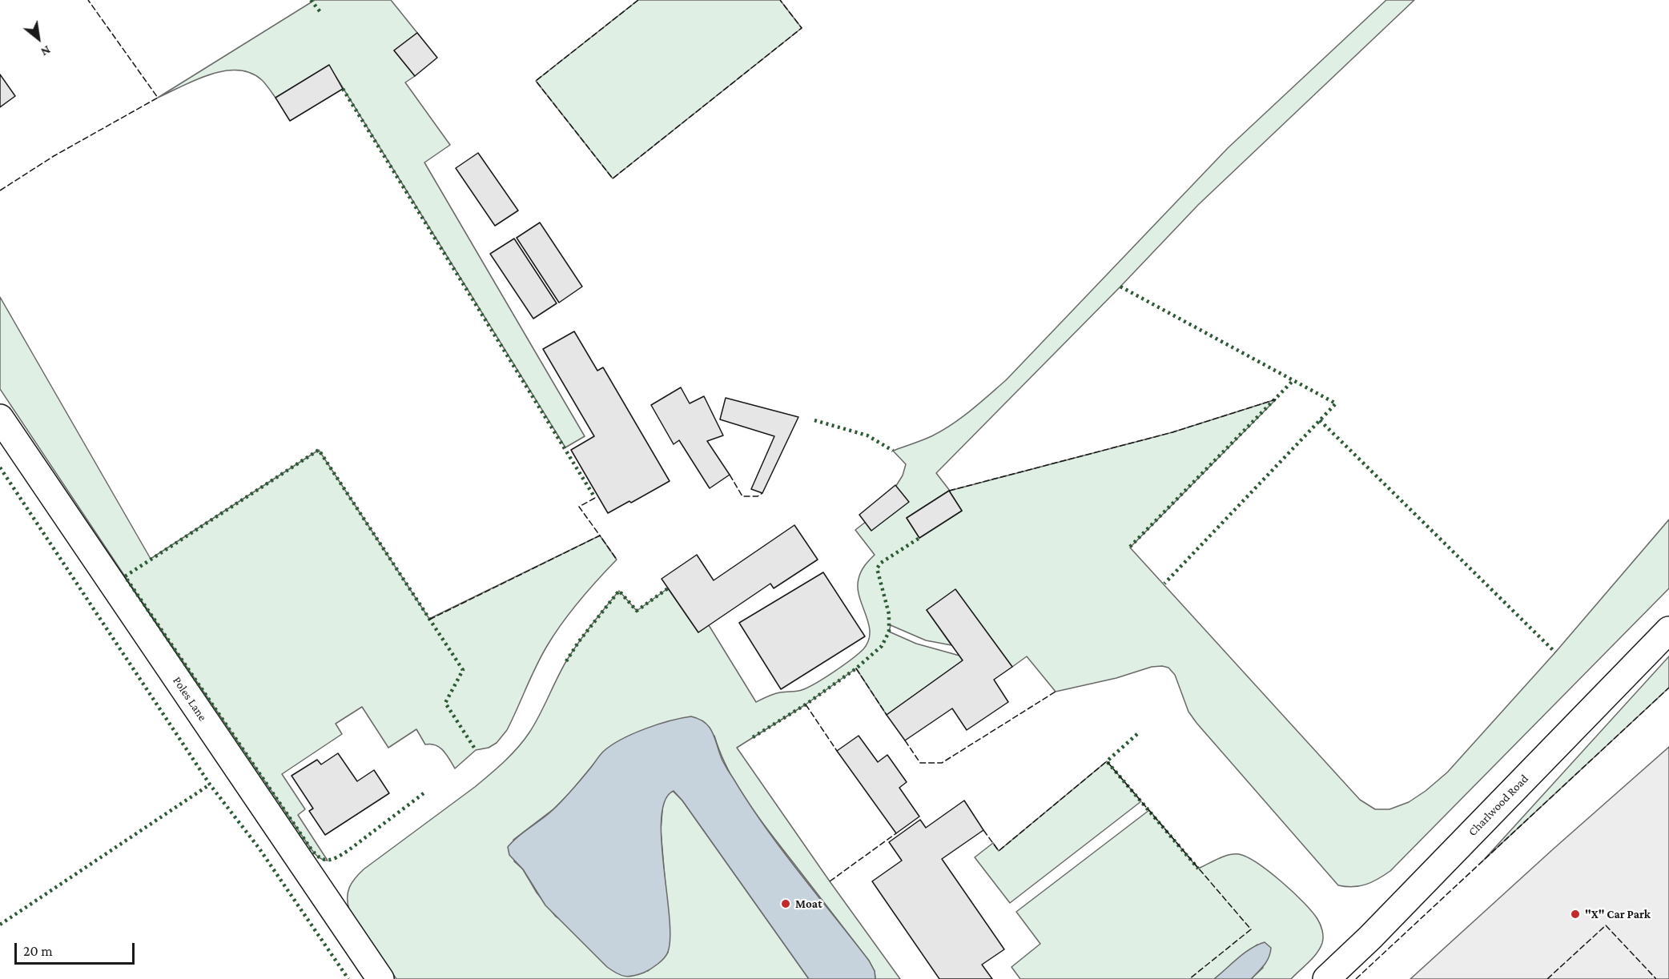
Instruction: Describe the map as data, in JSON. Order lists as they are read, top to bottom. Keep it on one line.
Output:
{"streets":{"street":["Poles Lane","Charlwood Road"]},"places":["Moat","\"X\" Car Park"],"scale_bar":"20 m","north":"bottom right"}
